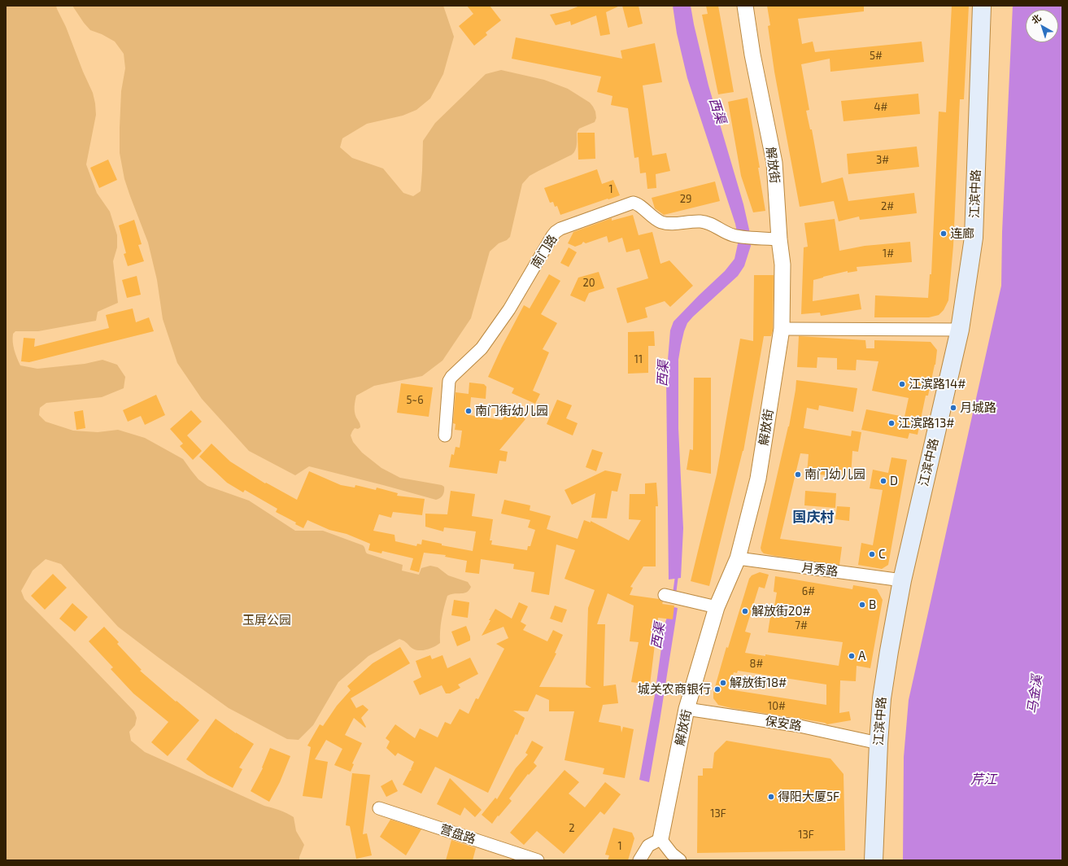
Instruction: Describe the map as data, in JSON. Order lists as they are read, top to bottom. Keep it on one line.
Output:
{"streets":{"main road":["江滨中路"],"street":["解放街","南门路","月秀路","保安路","营盘路"]},"crossings":[["解放街","南门路"],["解放街","月秀路"],["解放街","保安路"],["江滨中路","月秀路"],["江滨中路","保安路"]],"districts":["国庆村"],"water":["西渠","马金溪","芹江"],"parks":["玉屏公园"],"places":["连廊","江滨路14#","月城路","南门街幼儿园","江滨路13#","南门幼儿园","D","C","B","解放街20#","A","解放街18#","城关农商银行","得阳大厦5F"],"house_numbers":["5#","4#","3#","1","29","2#","1#","20","11","5~6","6#","7#","8#","10#","13F","2","13F","1"],"north":"top left"}
